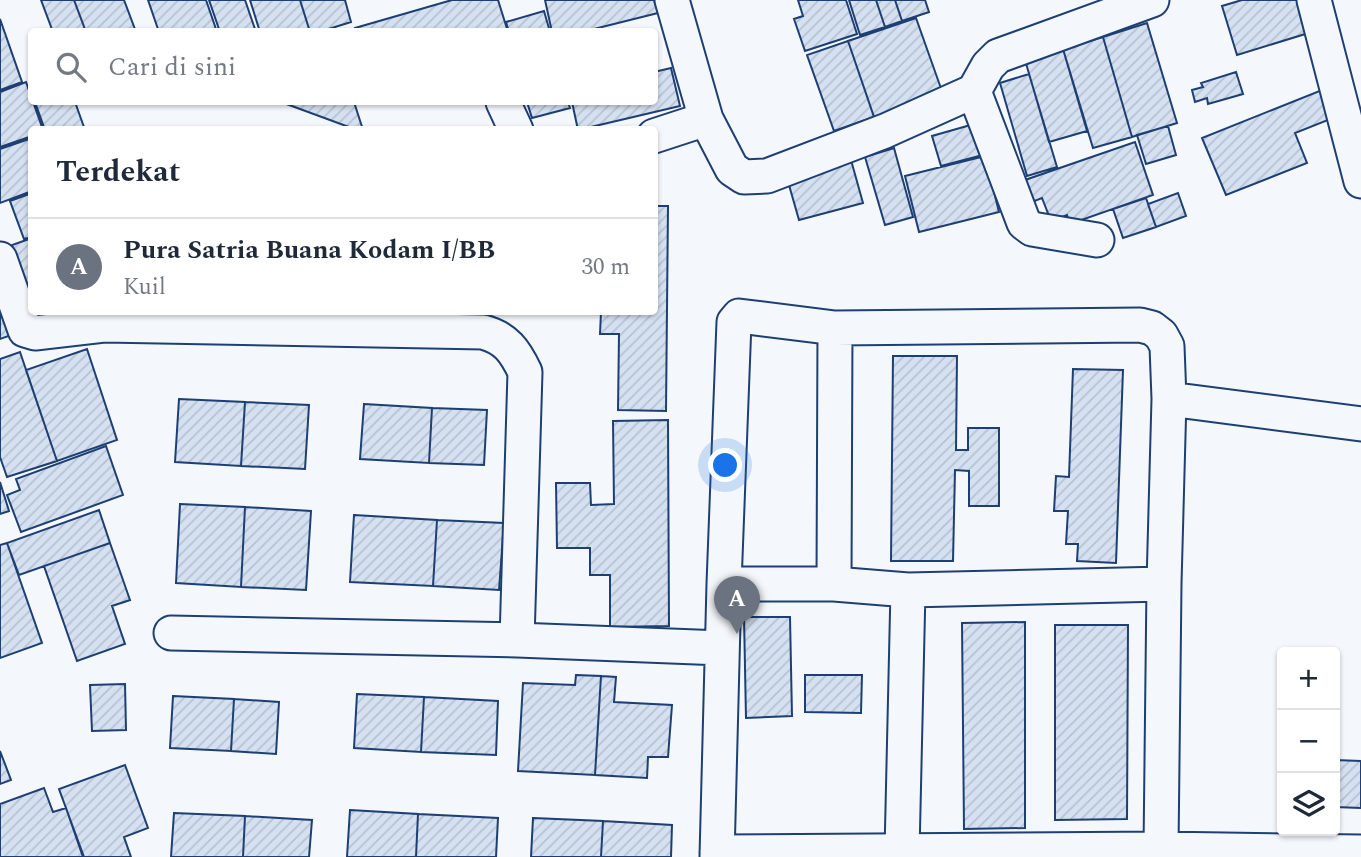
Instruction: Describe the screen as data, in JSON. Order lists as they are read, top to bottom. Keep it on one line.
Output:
{"page":{"search":"Cari di sini","heading":"Terdekat","list":[{"mark":"A","name":"Pura Satria Buana Kodam I/BB","note":"Kuil","value":"30 m"}],"pins":"A","map_buttons":["+","−"]}}
